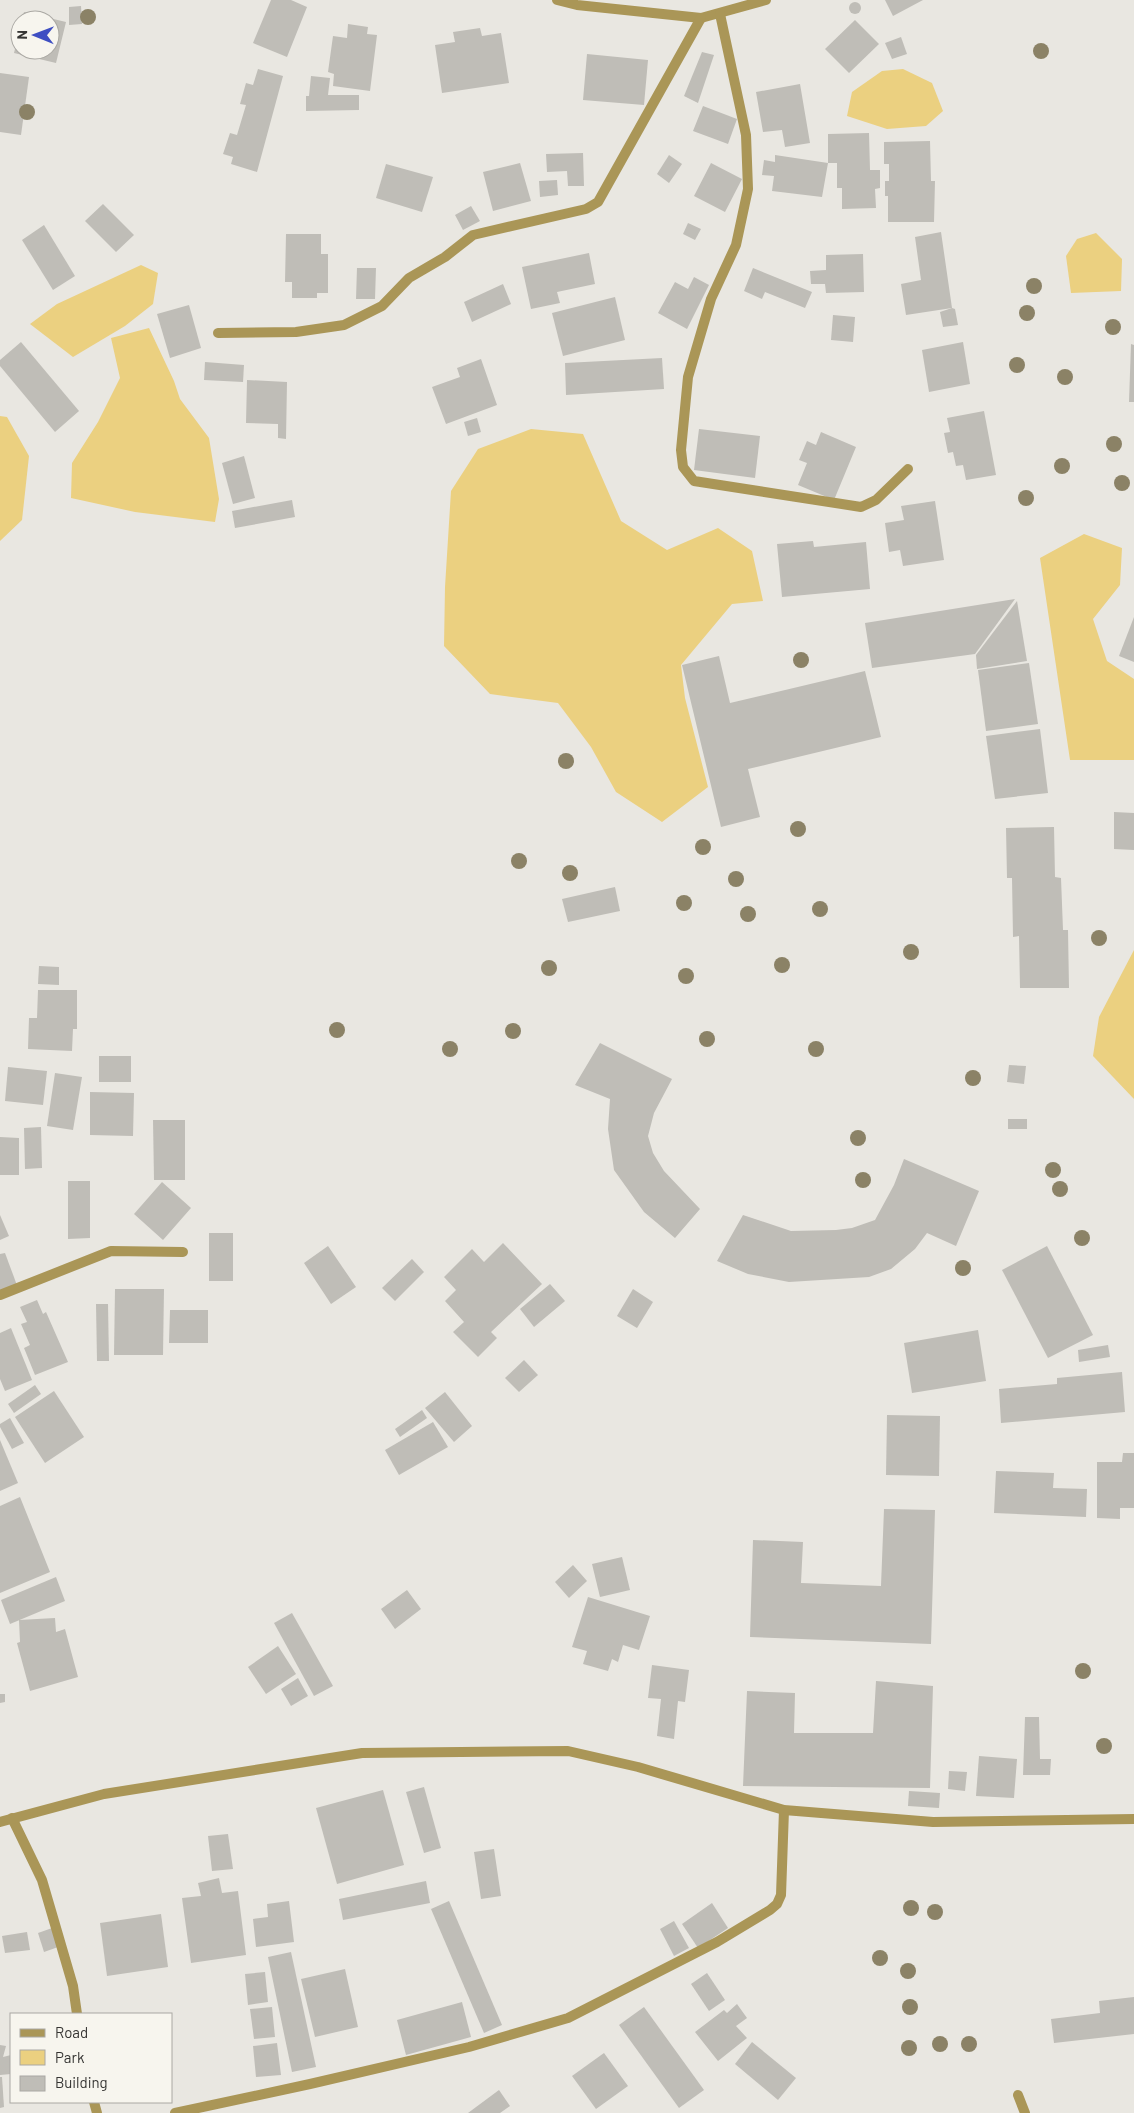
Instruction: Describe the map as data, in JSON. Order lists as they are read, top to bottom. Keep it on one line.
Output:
{"legend":["Road","Park","Building"],"north":"left"}
